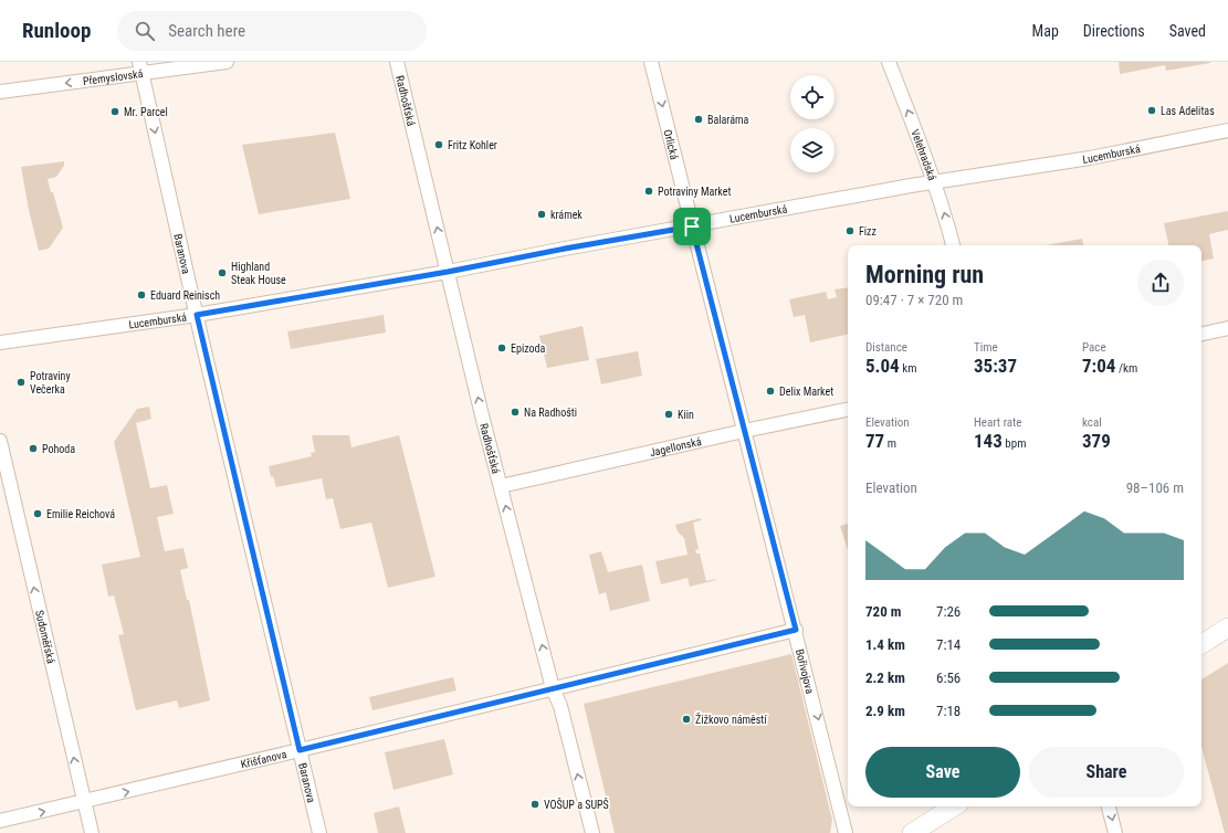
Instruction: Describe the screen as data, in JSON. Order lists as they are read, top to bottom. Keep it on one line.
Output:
{"streets":{"street":["Přemyslovská","Radhošťská","Orlická","Lucemburská","Velehradská","Baranova","Jagellonská","Sudoměřská","Bořivojova","Křišťanova"]},"crossings":[["Přemyslovská","Baranova"],["Radhošťská","Lucemburská"],["Radhošťská","Jagellonská"],["Radhošťská","Křišťanova"],["Orlická","Lucemburská"],["Orlická","Bořivojova"],["Lucemburská","Velehradská"],["Lucemburská","Baranova"],["Lucemburská","Bořivojova"],["Baranova","Křišťanova"],["Jagellonská","Bořivojova"],["Sudoměřská","Křišťanova"]],"one_way":["Přemyslovská","Radhošťská","Orlická","Velehradská","Sudoměřská","Křišťanova"],"places":["Las Adelitas","Mr. Parcel","Balaráma","Fritz Kohler","Potraviny Market","krámek","Fizz","Highland Steak House","Eduard Reinisch","Epizoda","Potraviny Večerka","Delix Market","Na Radhošti","Kiin","Pohoda","Emilie Reichová","Žižkovo náměstí","VOŠUP a SUPŠ"],"page":{"header":"Runloop","search":"Search here","nav":["Map","Directions","Saved"],"heading":["Morning run","09:47 · 7 × 720 m"],"stats":[["Distance","5.04 km"],["Time","35:37"],["Pace","7:04 /km"],["Elevation","77 m"],["Heart rate","143 bpm"],["kcal","379"]],"chart":["Elevation","98–106 m"],"list":[{"name":"720 m","note":"7:26"},{"name":"1.4 km","note":"7:14"},{"name":"2.2 km","note":"6:56"},{"name":"2.9 km","note":"7:18"}],"buttons":["Save","Share"]}}
